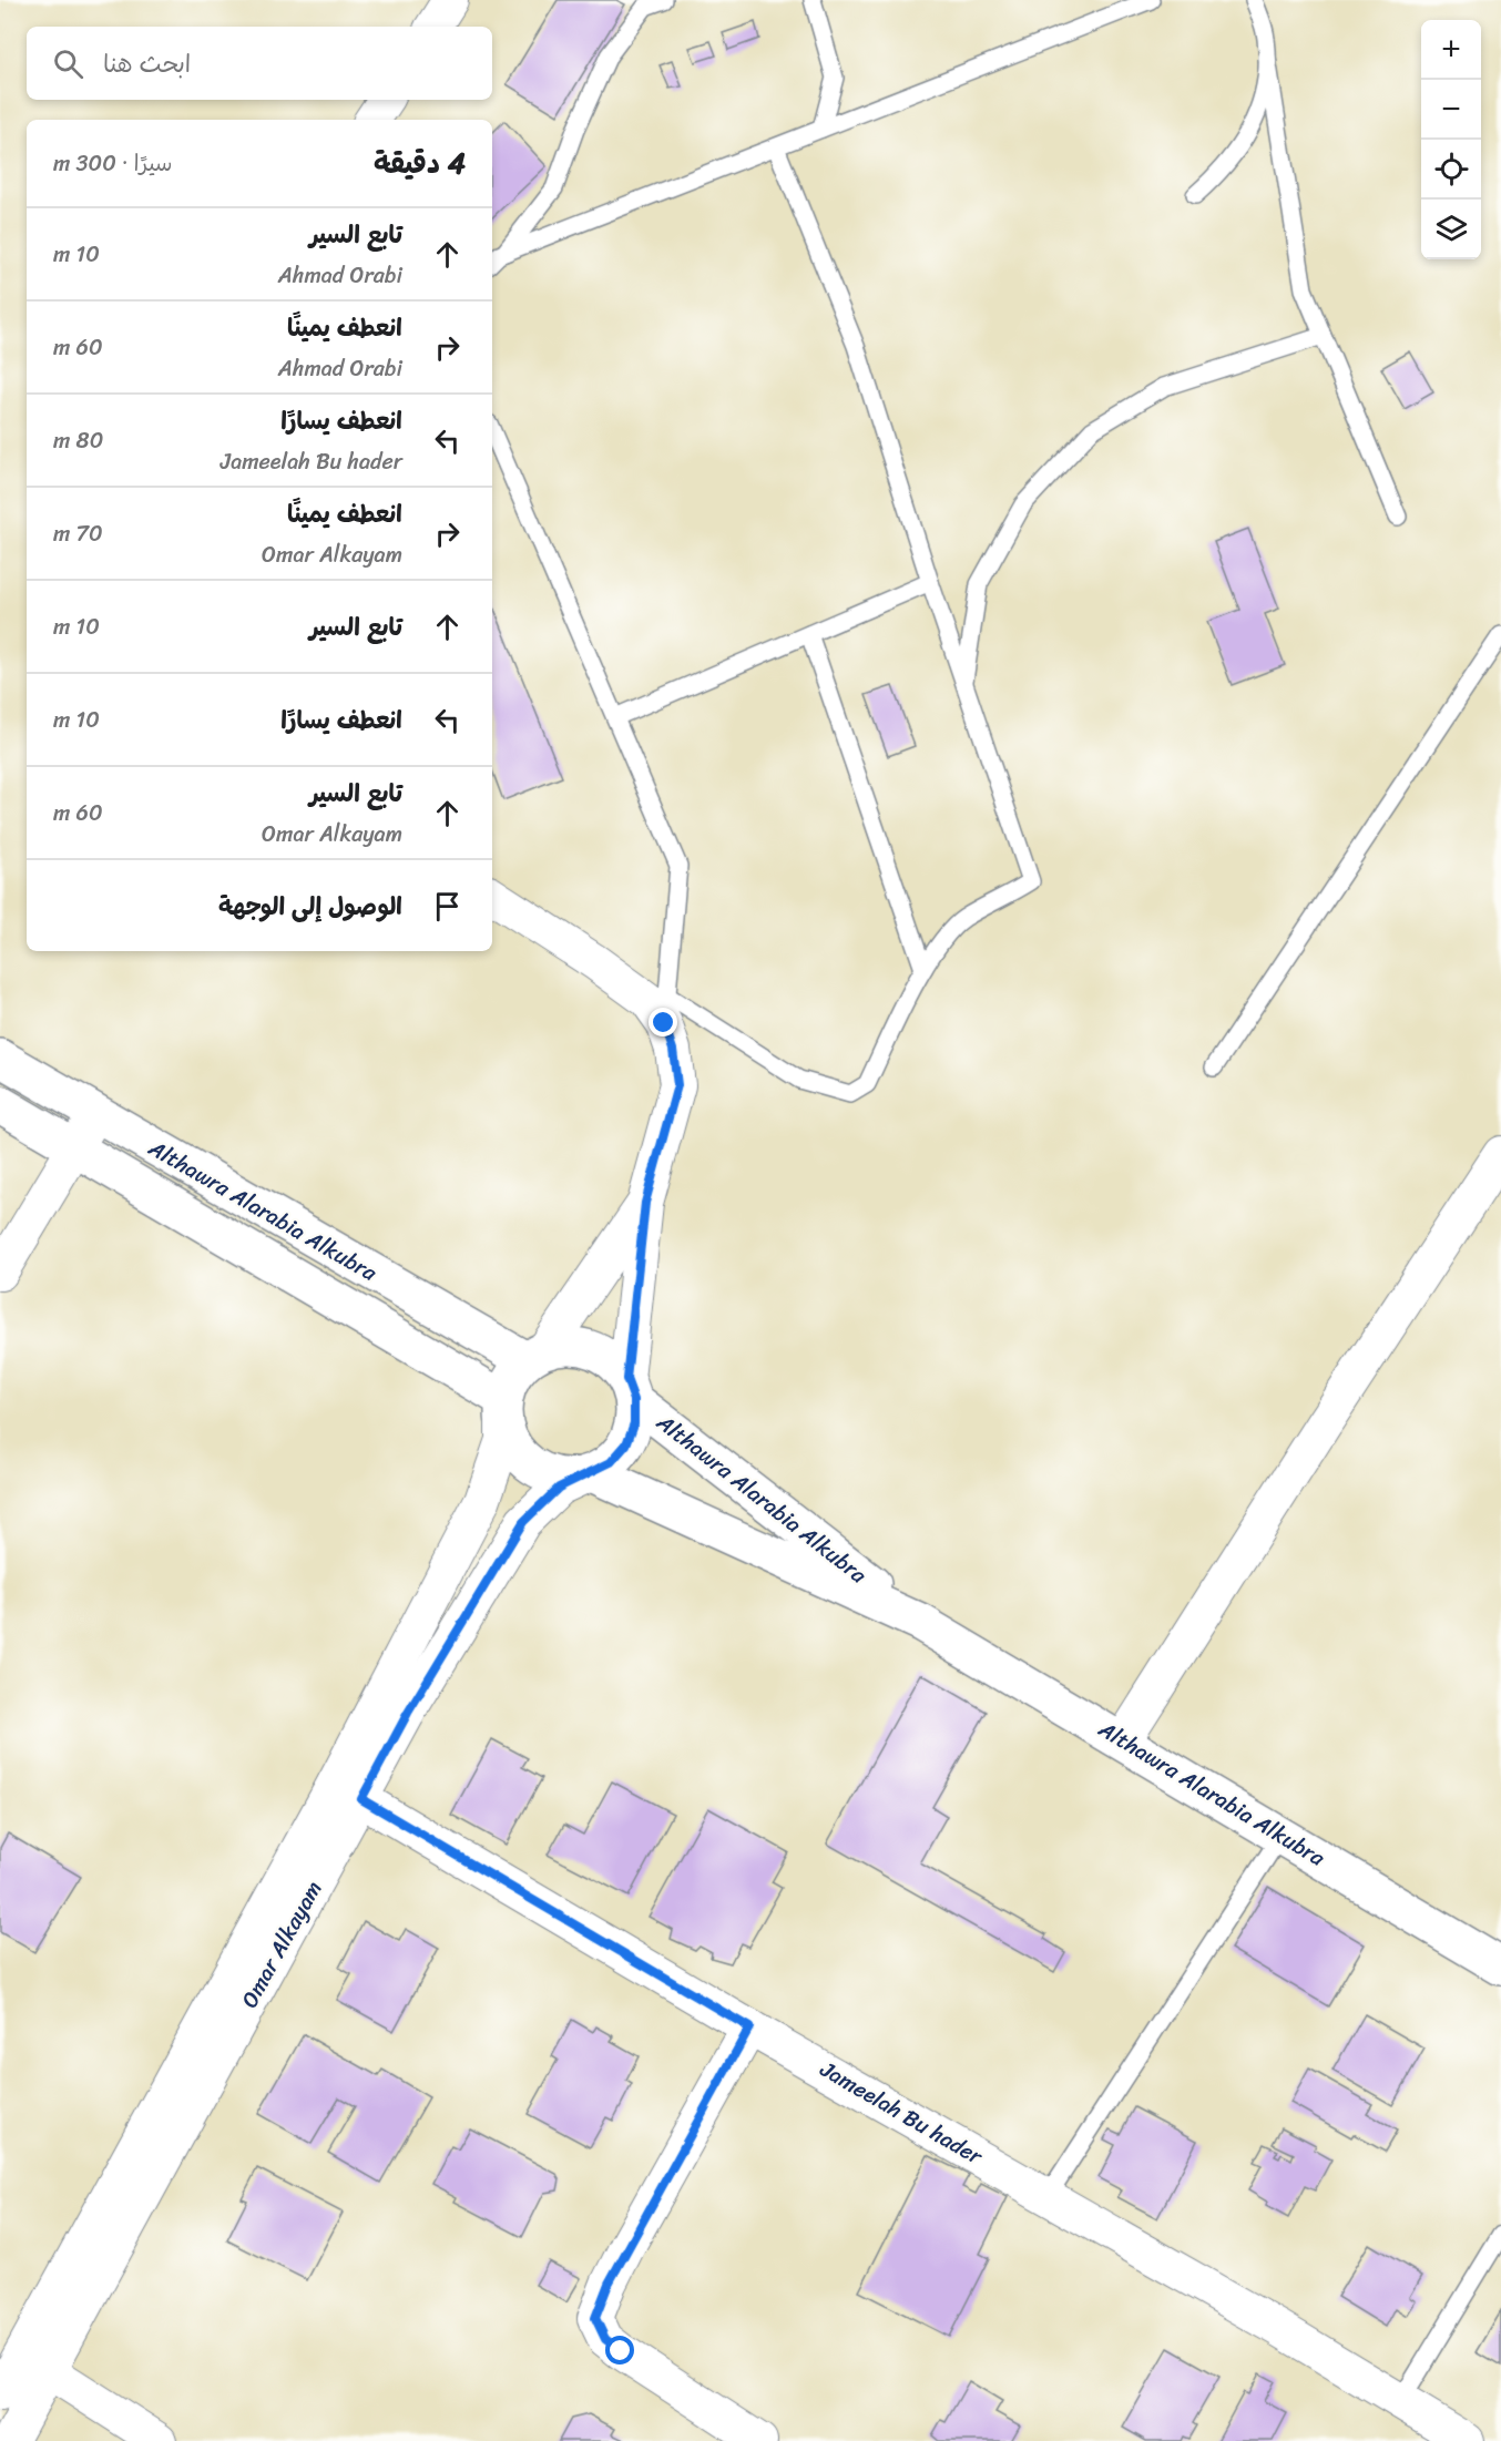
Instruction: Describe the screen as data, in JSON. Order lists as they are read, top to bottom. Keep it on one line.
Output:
{"streets":{"street":["Althawra Alarabia Alkubra","Omar Alkayam","Jameelah Bu hader"]},"crossings":[["Althawra Alarabia Alkubra","Omar Alkayam"],["Omar Alkayam","Jameelah Bu hader"]],"page":{"map_buttons":["+","−"],"search":"ابحث هنا","heading":["4 دقيقة","سيرًا · 300 m"],"list":[["تابع السير","Ahmad Orabi","10 m"],["انعطف يمينًا","Ahmad Orabi","60 m"],["انعطف يسارًا","Jameelah Bu hader","80 m"],["انعطف يمينًا","Omar Alkayam","70 m"],["تابع السير","10 m"],["انعطف يسارًا","10 m"],["تابع السير","Omar Alkayam","60 m"],"الوصول إلى الوجهة"]}}
